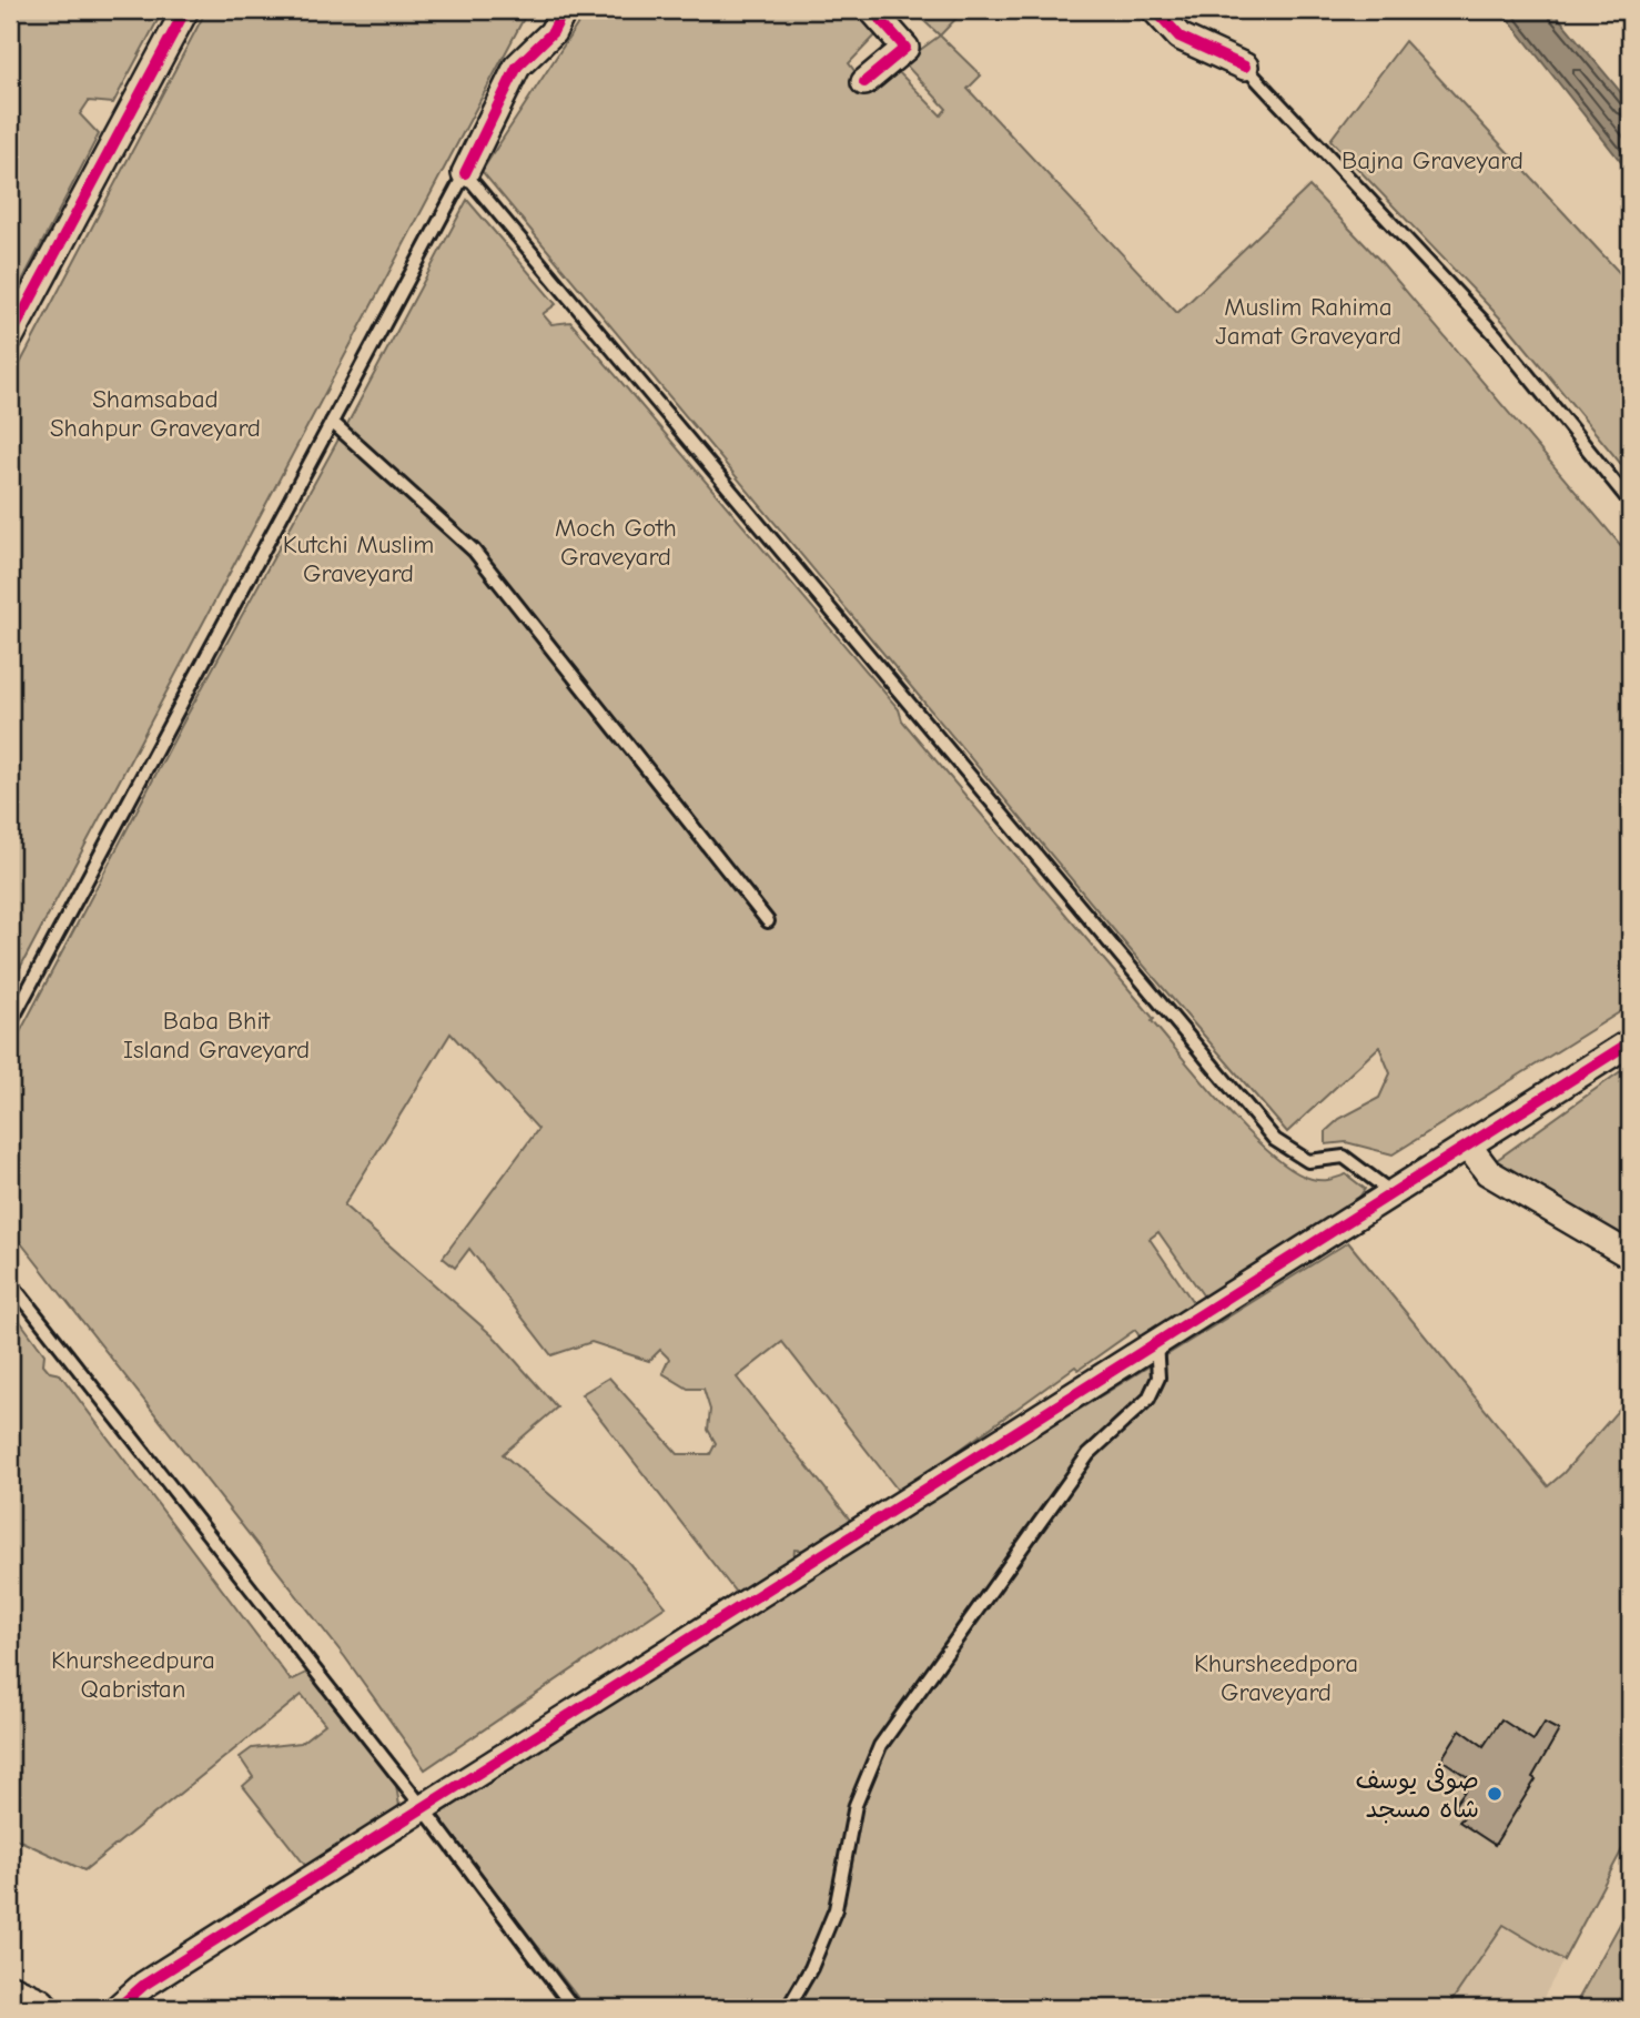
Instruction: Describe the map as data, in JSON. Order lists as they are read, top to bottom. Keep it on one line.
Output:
{"parks":["Bajna Graveyard","Muslim Rahima Jamat Graveyard","Shamsabad Shahpur Graveyard","Moch Goth Graveyard","Kutchi Muslim Graveyard","Baba Bhit Island Graveyard","Khursheedpura Qabristan","Khursheedpora Graveyard"],"places":["صوفی یوسف شاہ مسجد"]}
